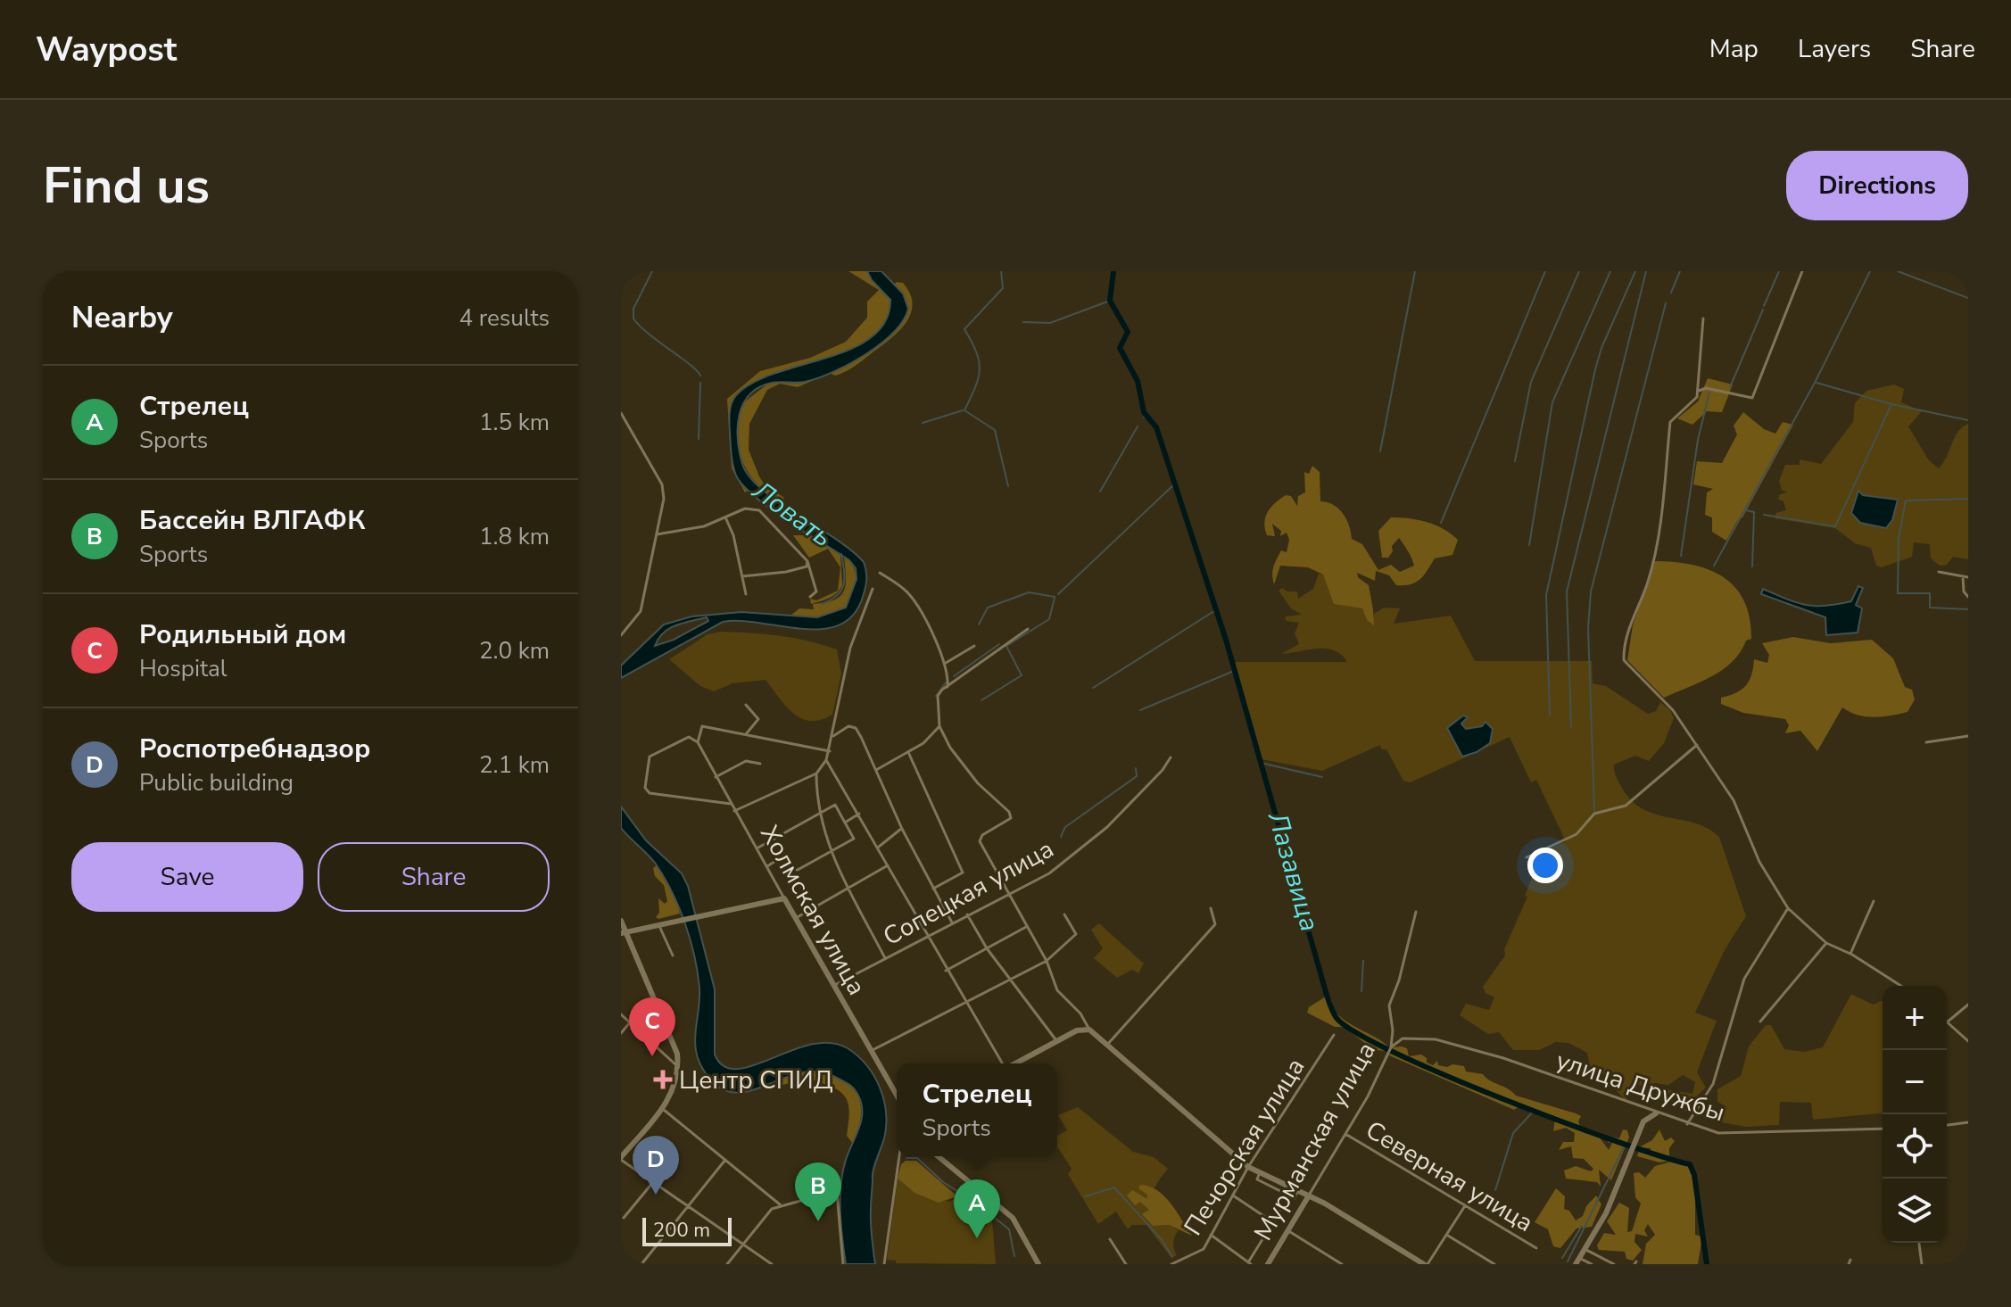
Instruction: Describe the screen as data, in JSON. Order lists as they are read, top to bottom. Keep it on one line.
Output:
{"streets":{"main road":["Холмская улица","Мурманская улица"],"street":["Сопецкая улица","улица Дружбы","Печорская улица","Северная улица"]},"crossings":[["Сопецкая улица","Холмская улица"],["улица Дружбы","Мурманская улица"],["Мурманская улица","Северная улица"]],"water":["Ловать","Лазавица"],"places":{"health":["Центр СПИД"]},"scale_bar":"200 m","page":{"header":"Waypost","nav":["Map","Layers","Share"],"buttons":["Directions",["Save","Share"]],"title":"Find us","heading":["Nearby","4 results"],"list":[{"mark":"A","name":"Стрелец","note":"Sports","value":"1.5 km"},{"mark":"B","name":"Бассейн ВЛГАФК","note":"Sports","value":"1.8 km"},{"mark":"C","name":"Родильный дом","note":"Hospital","value":"2.0 km"},{"mark":"D","name":"Роспотребнадзор","note":"Public building","value":"2.1 km"}],"map_buttons":["+","−"],"pins":["C","D","B","A"],"popup":["Стрелец","Sports"],"scale":"200 m"}}
